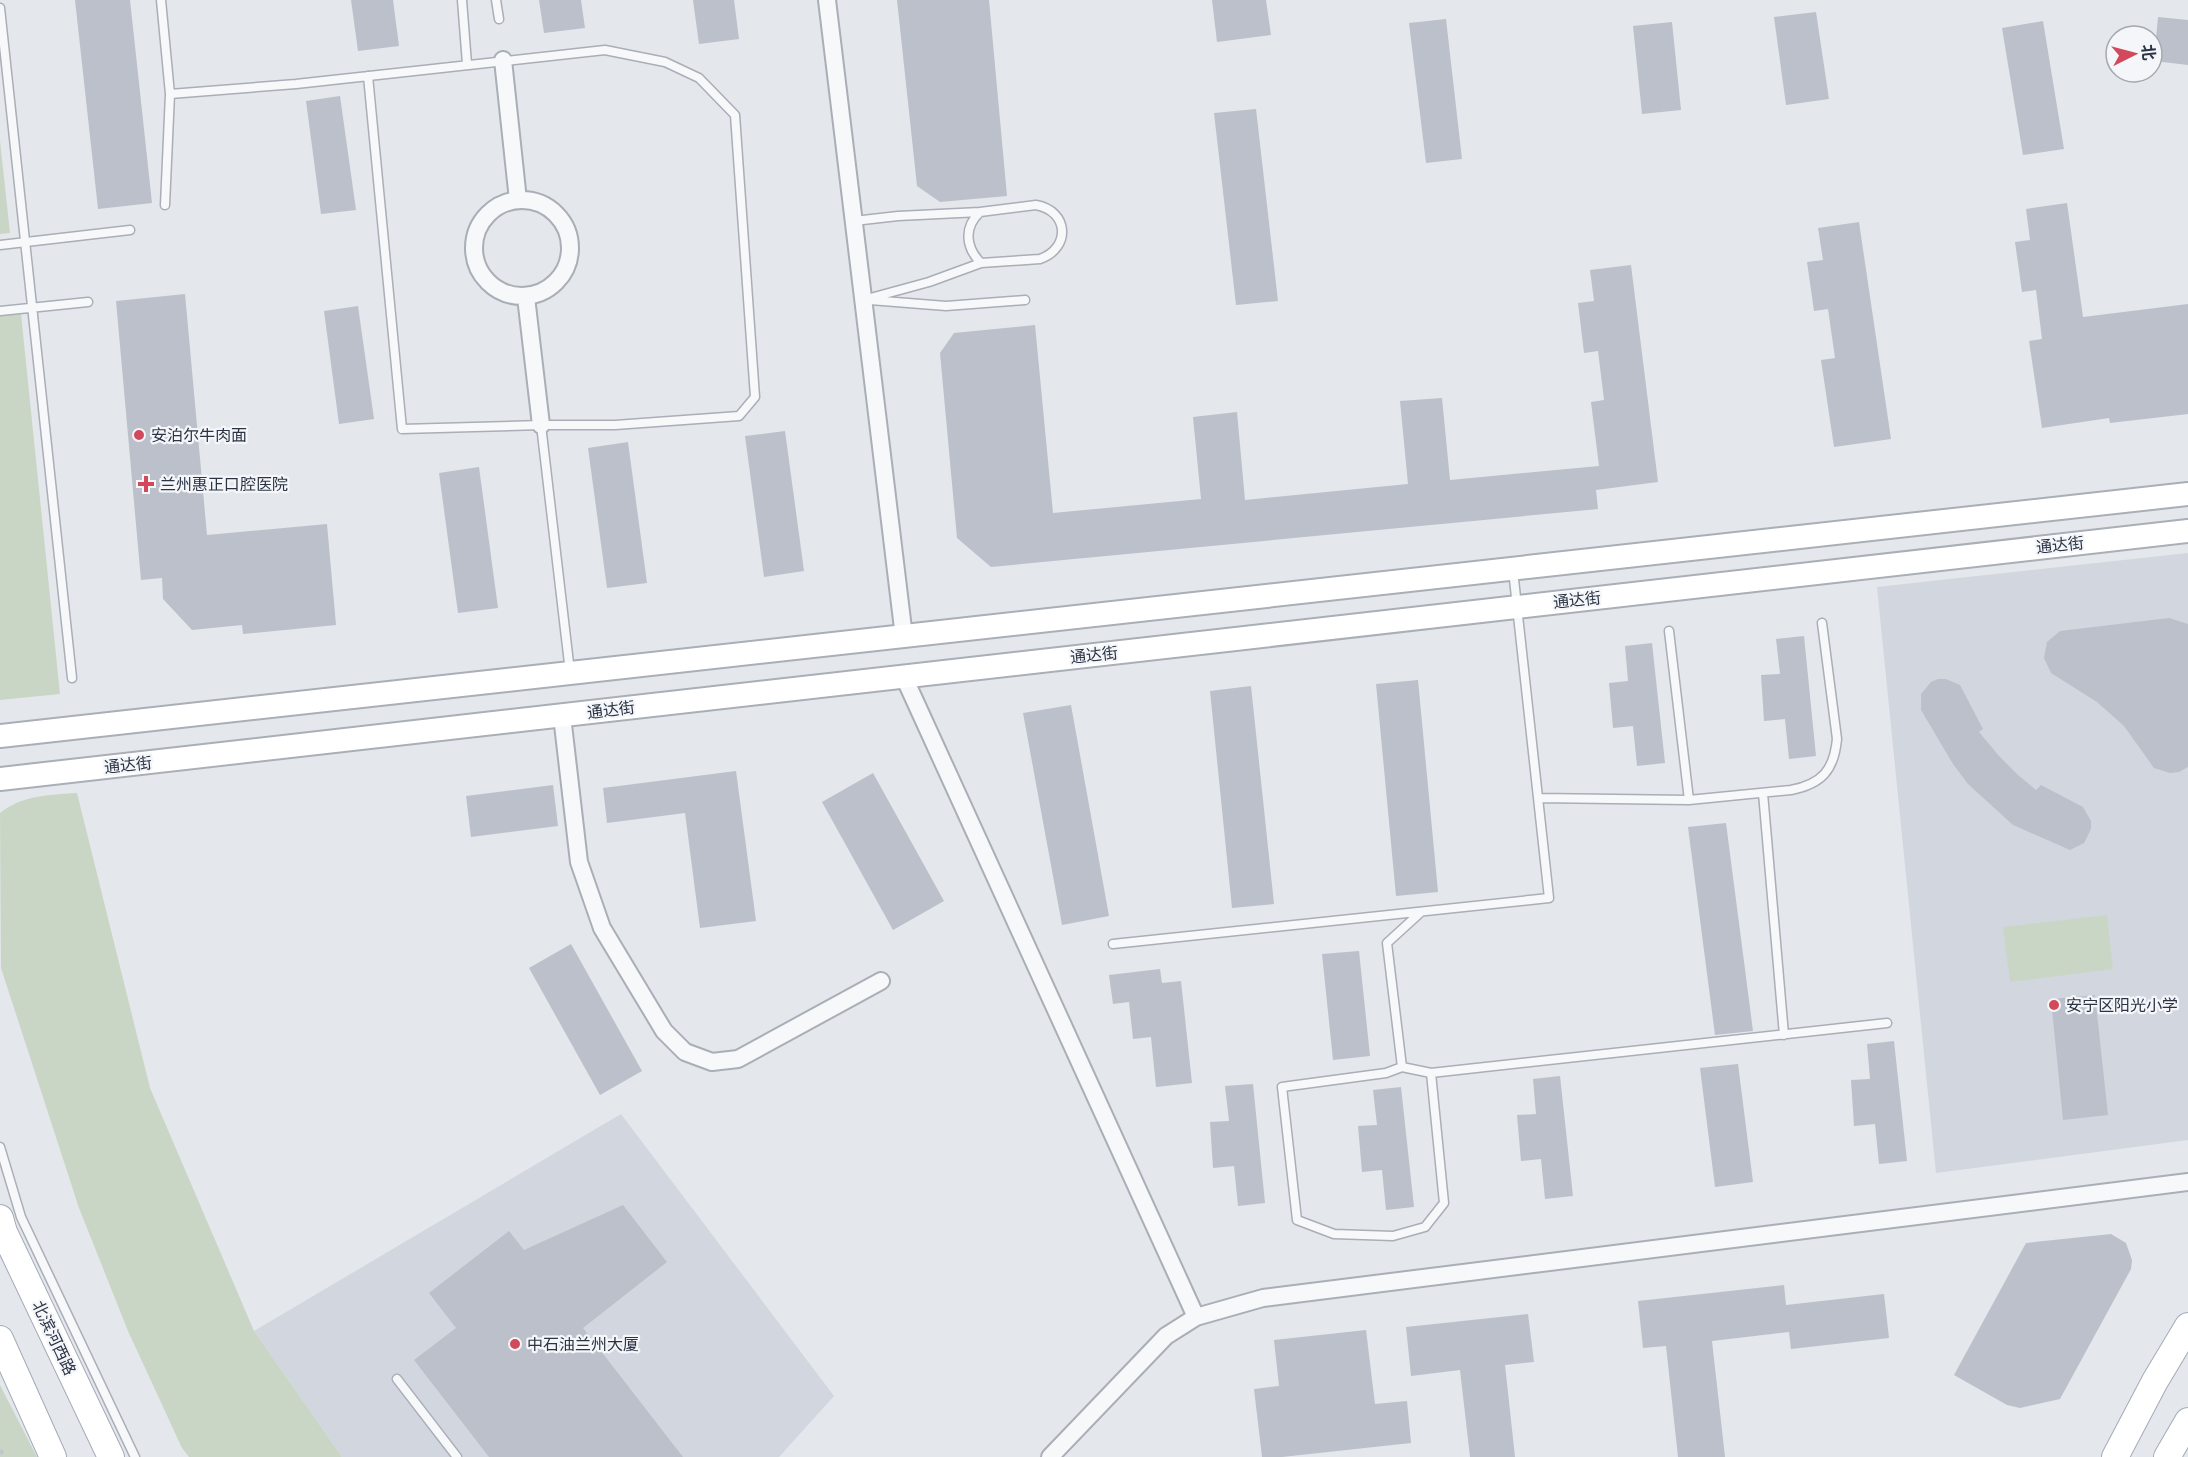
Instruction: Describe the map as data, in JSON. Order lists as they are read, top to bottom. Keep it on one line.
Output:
{"streets":{"main road":["通达街","北滨河西路"]},"places":{"other":["安泊尔牛肉面","安宁区阳光小学","中石油兰州大厦"],"health":["兰州惠正口腔医院"]},"north":"right"}
